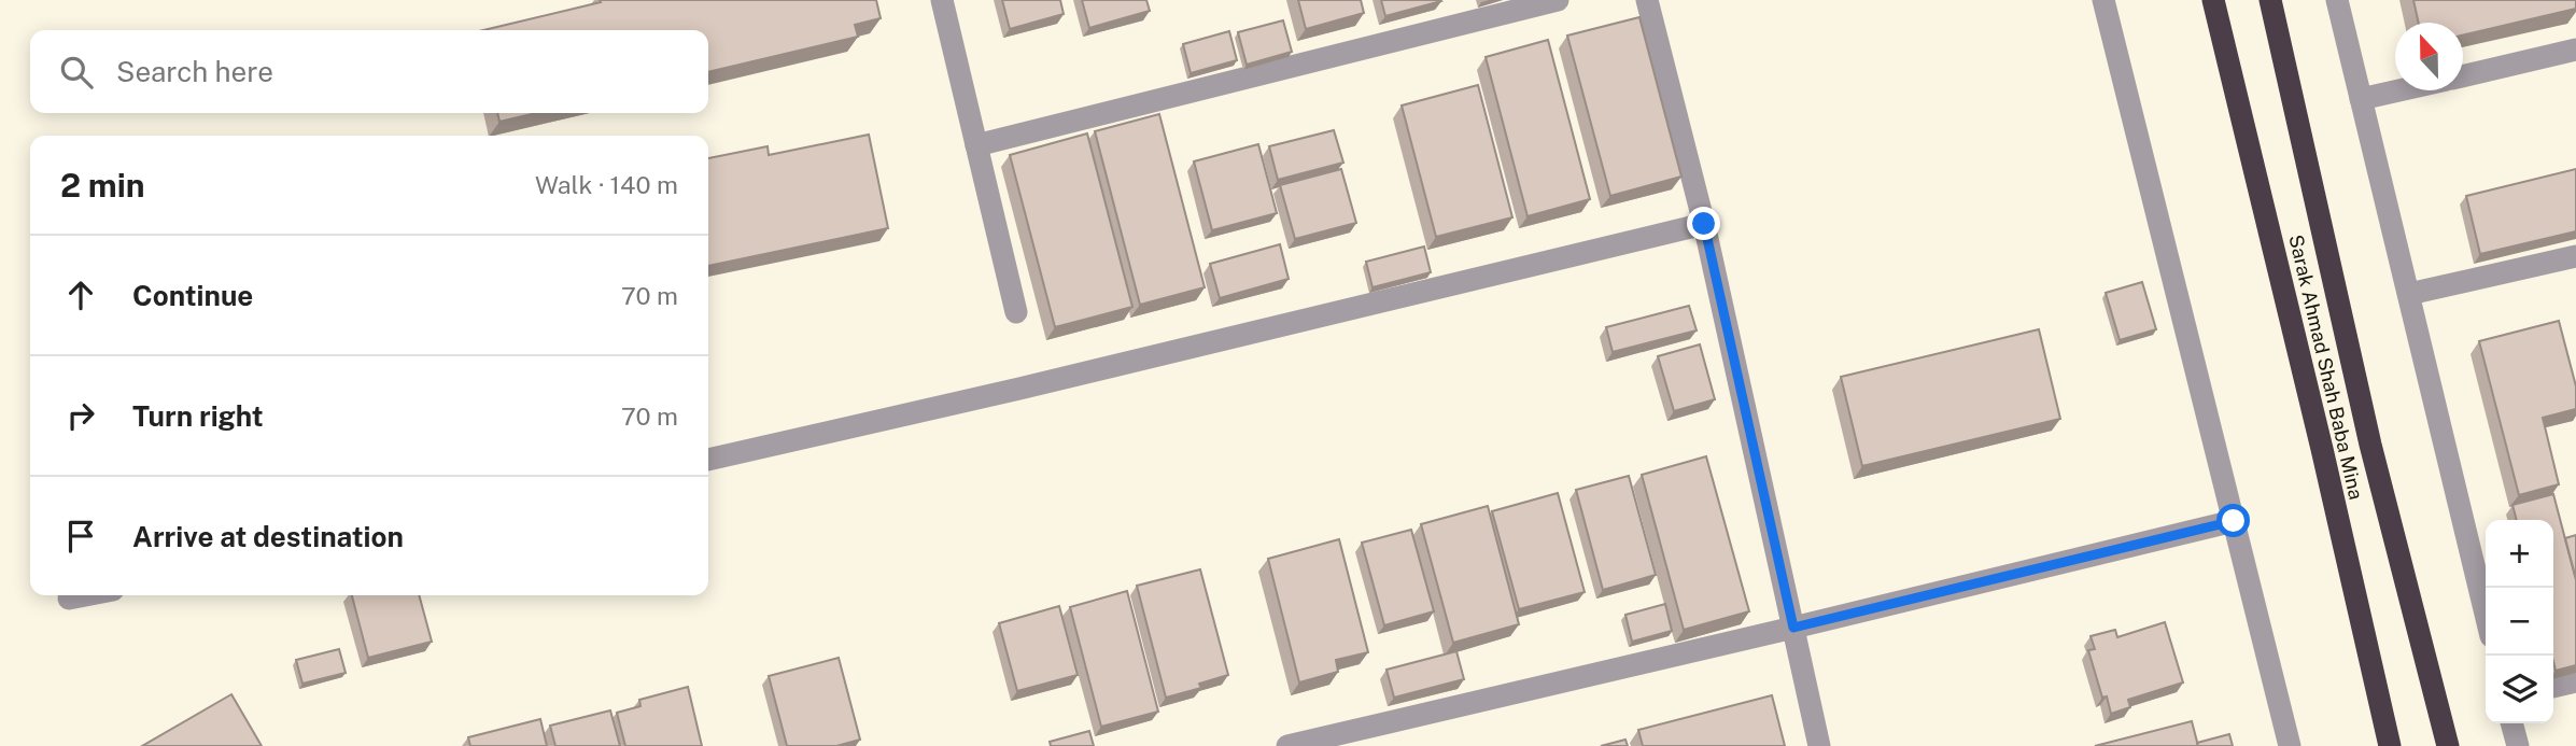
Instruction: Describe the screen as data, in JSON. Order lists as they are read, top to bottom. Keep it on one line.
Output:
{"streets":{"highway":["Sarak Ahmad Shah Baba Mina"]},"north":"top","page":{"search":"Search here","heading":["2 min","Walk · 140 m"],"list":[["Continue","70 m"],["Turn right","70 m"],"Arrive at destination"],"map_buttons":["+","−"]}}
